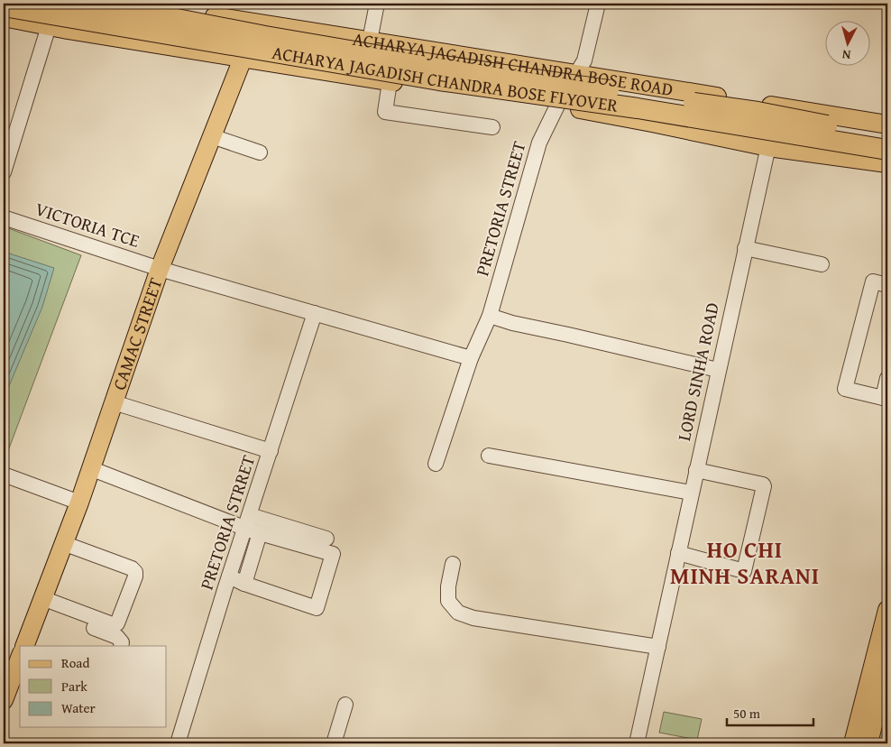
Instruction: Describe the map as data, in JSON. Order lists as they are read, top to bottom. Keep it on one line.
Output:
{"streets":{"highway":["ACHARYA JAGADISH CHANDRA BOSE FLYOVER"],"main road":["ACHARYA JAGADISH CHANDRA BOSE ROAD","CAMAC STREET"],"street":["PRETORIA STREET","VICTORIA TCE","LORD SINHA ROAD","PRETORIA STRRET"]},"crossings":[["ACHARYA JAGADISH CHANDRA BOSE ROAD","PRETORIA STREET"],["ACHARYA JAGADISH CHANDRA BOSE ROAD","CAMAC STREET"],["ACHARYA JAGADISH CHANDRA BOSE ROAD","LORD SINHA ROAD"],["PRETORIA STREET","VICTORIA TCE"],["VICTORIA TCE","CAMAC STREET"],["VICTORIA TCE","PRETORIA STRRET"]],"districts":["HO CHI MINH SARANI"],"legend":["Road","Park","Water"],"scale_bar":"50 m","north":"bottom"}
